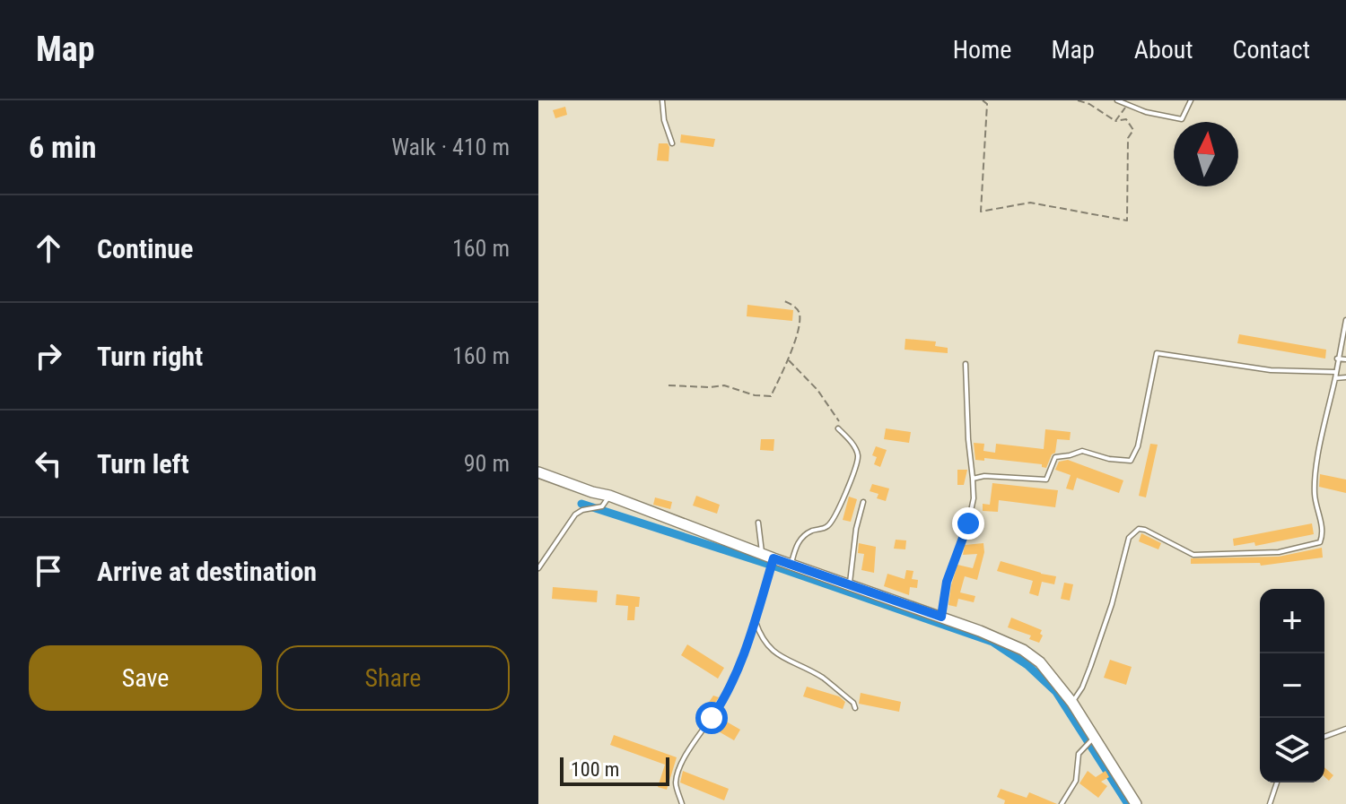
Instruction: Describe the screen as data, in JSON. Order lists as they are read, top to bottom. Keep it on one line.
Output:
{"scale_bar":"100 m","north":"top","page":{"header":"Map","nav":["Home","Map","About","Contact"],"heading":["6 min","Walk · 410 m"],"list":[["Continue","160 m"],["Turn right","160 m"],["Turn left","90 m"],"Arrive at destination"],"map_buttons":["+","−"],"buttons":["Save","Share"],"scale":"100 m"}}
